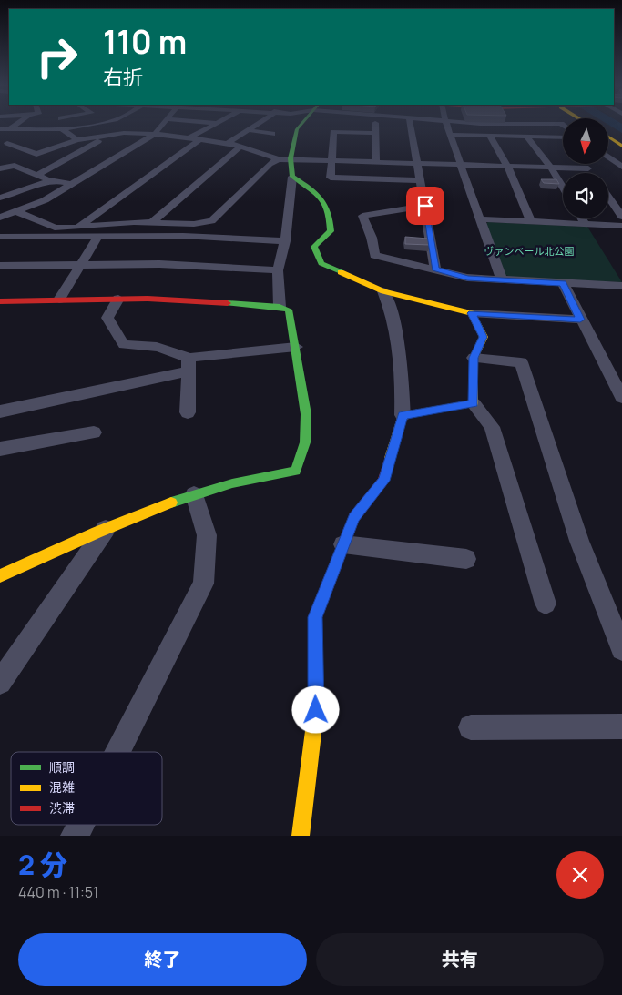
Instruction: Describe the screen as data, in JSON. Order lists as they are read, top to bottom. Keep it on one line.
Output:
{"parks":["ヴァンベール北公園"],"legend":["順調","混雑","渋滞"],"north":"bottom","page":{"turn":["110 m","右折"],"heading":["2 分","440 m · 11:51"],"buttons":["終了","共有"]}}
